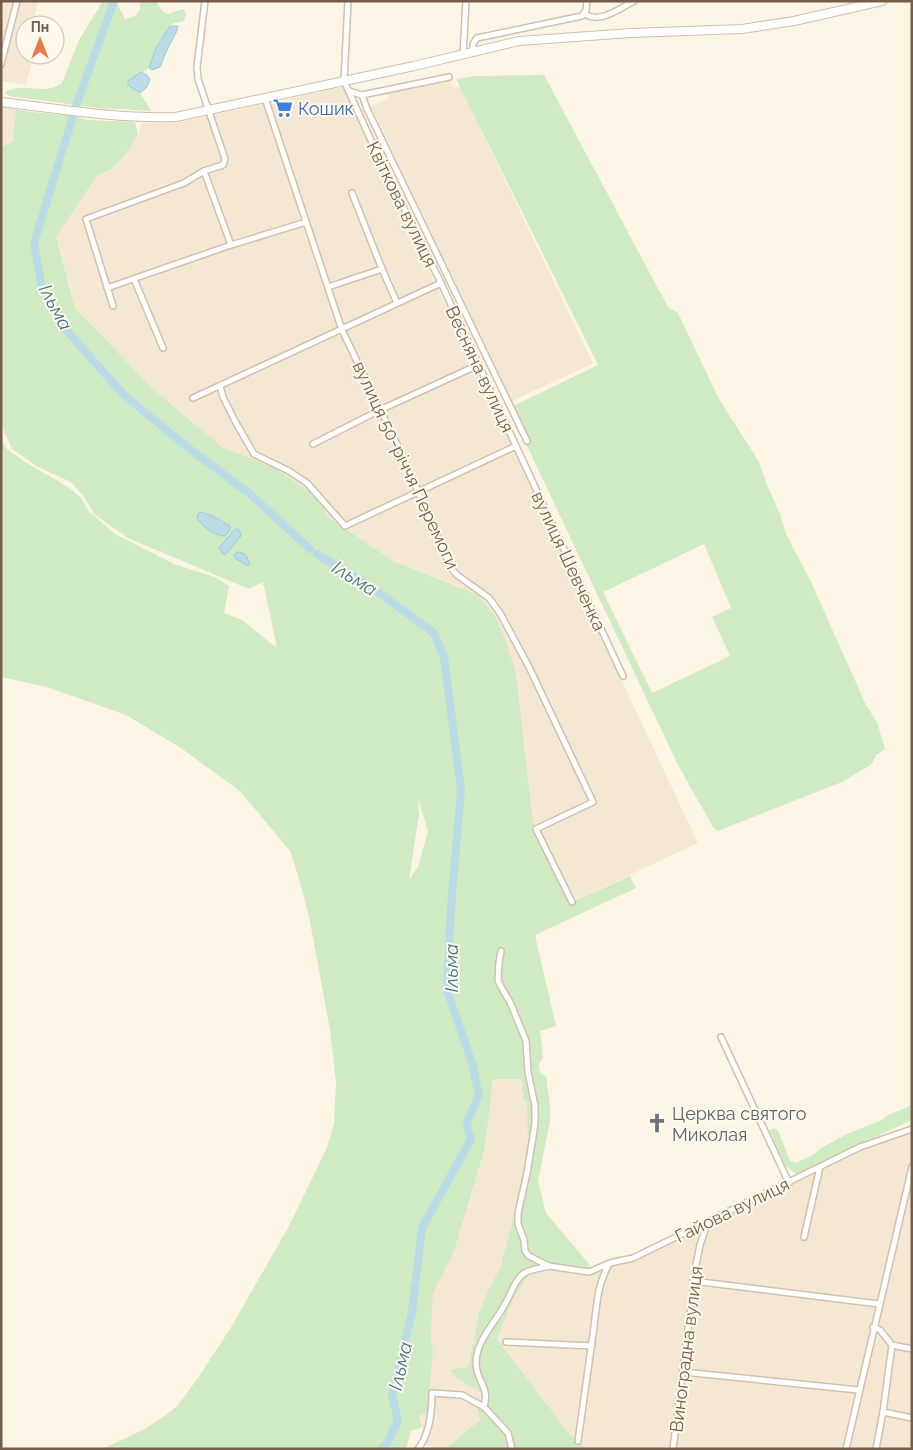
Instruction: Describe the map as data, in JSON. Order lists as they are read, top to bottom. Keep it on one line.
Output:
{"streets":{"street":["Квіткова вулиця","Весняна вулиця","вулиця 50-річчя Перемоги","вулиця Шевченка","Гайова вулиця","Виноградна вулиця"]},"crossings":[["Квіткова вулиця","Весняна вулиця"],["Квіткова вулиця","вулиця 50-річчя Перемоги"],["Весняна вулиця","вулиця 50-річчя Перемоги"],["Весняна вулиця","вулиця Шевченка"],["Гайова вулиця","Виноградна вулиця"]],"water":["Ільма"],"places":{"supermarket":["Кошик"],"church":["Церква святого Миколая"]},"north":"top"}
